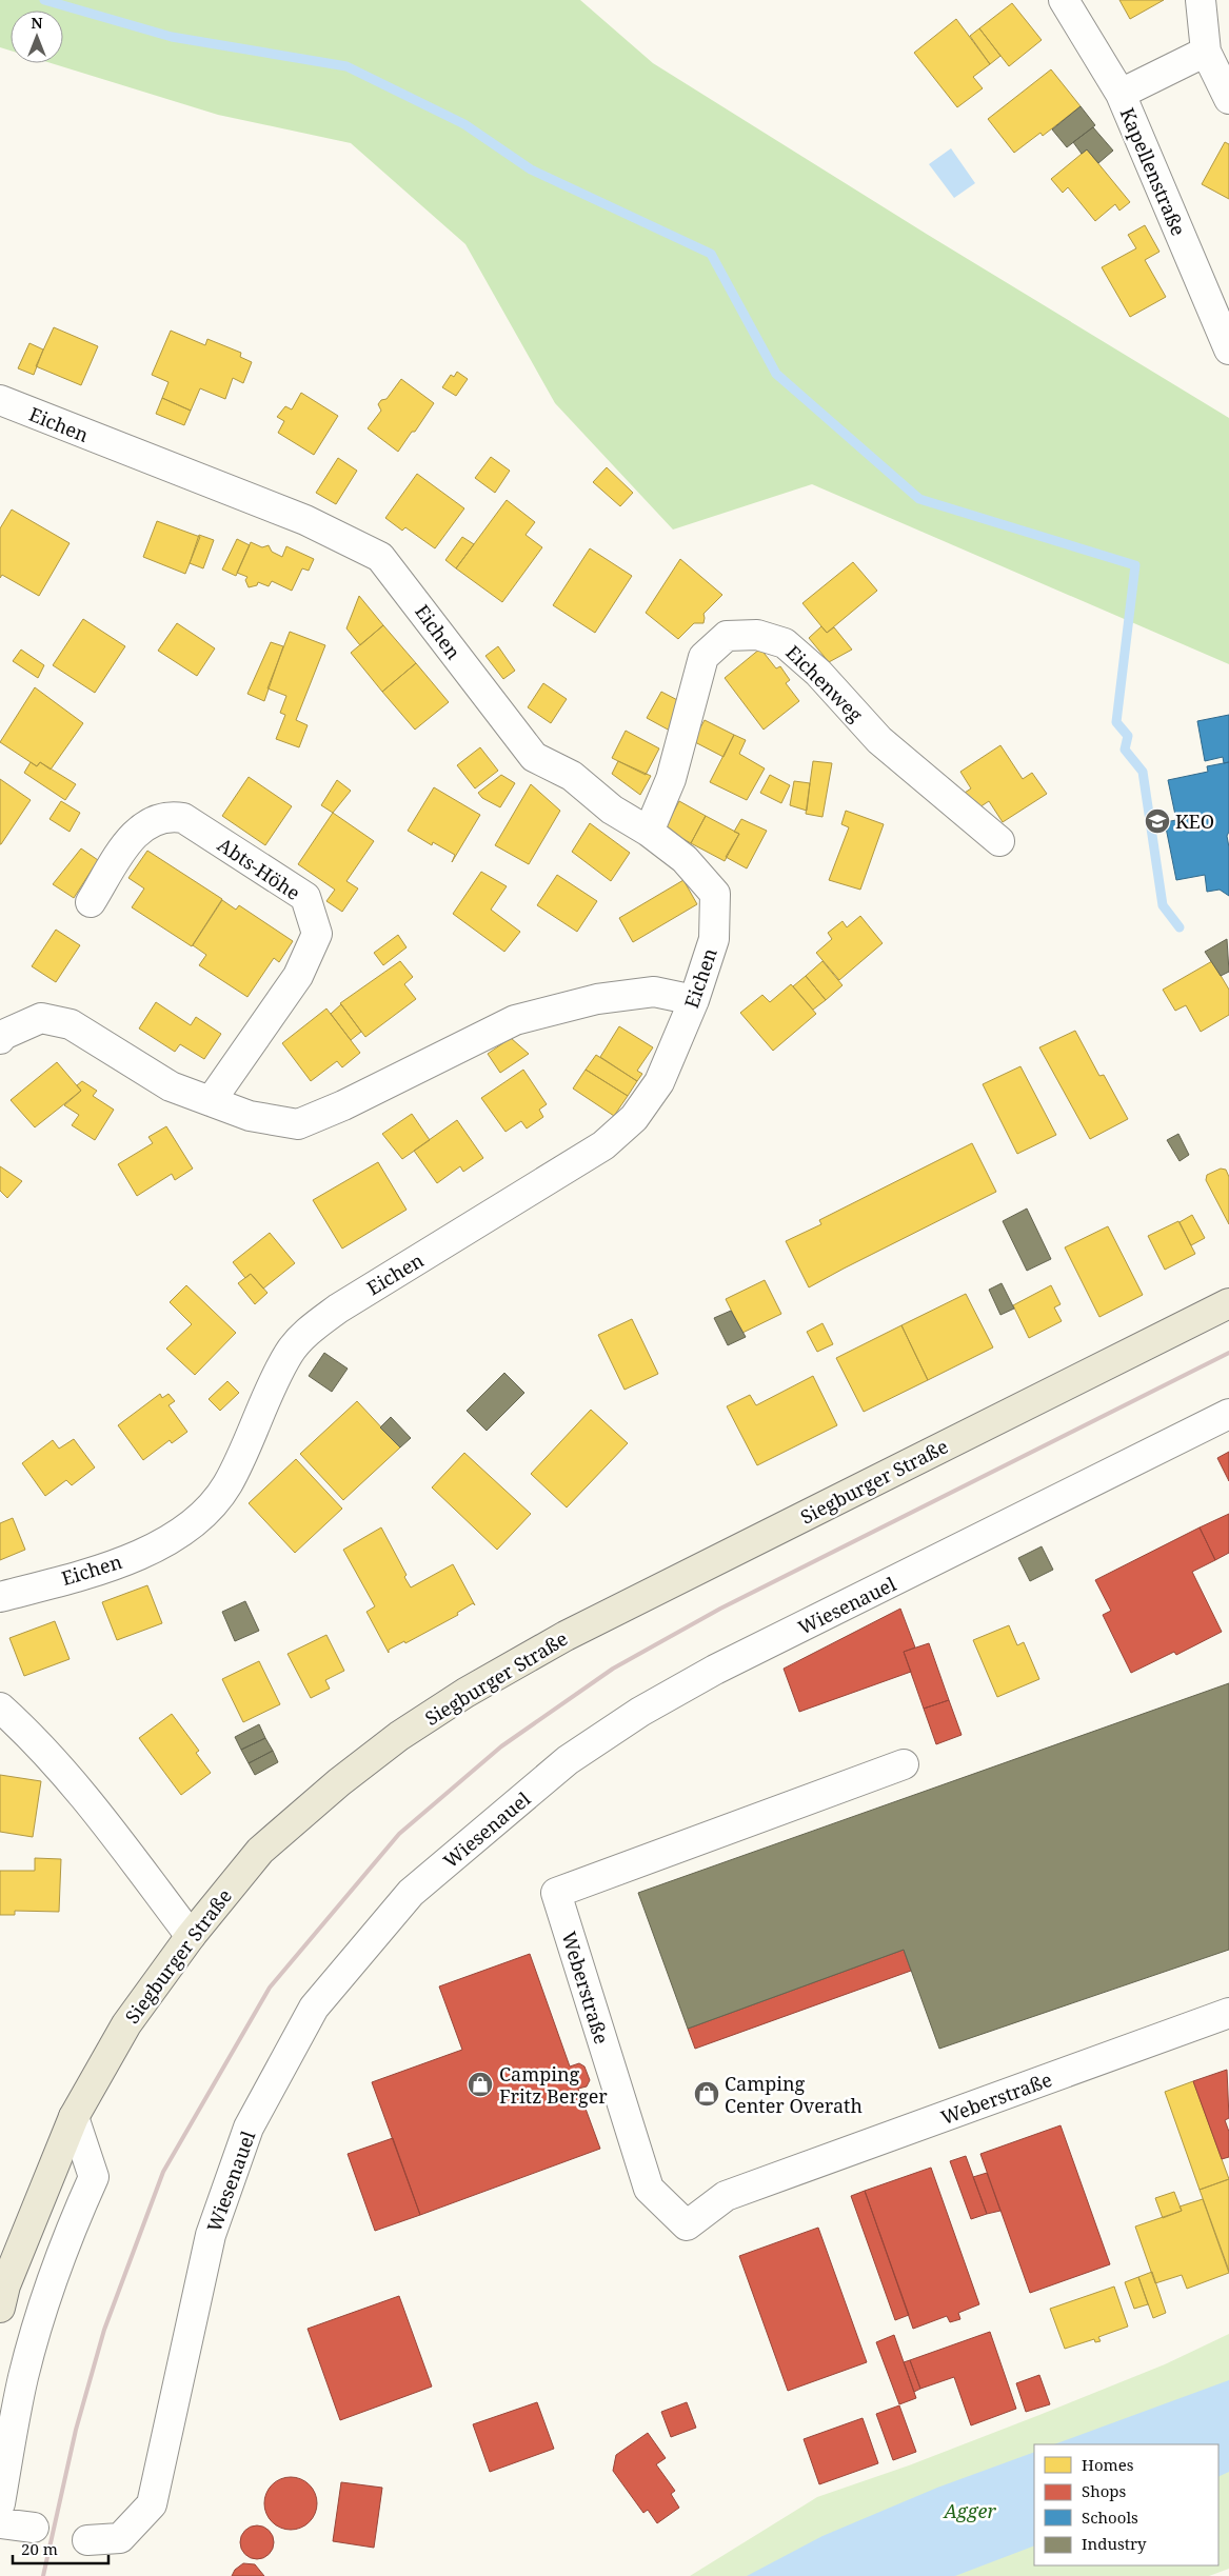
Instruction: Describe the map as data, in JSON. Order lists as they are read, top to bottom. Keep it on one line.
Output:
{"streets":{"main road":["Siegburger Straße"],"street":["Kapellenstraße","Eichen","Eichenweg","Abts-Höhe","Wiesenauel","Weberstraße"]},"crossings":[["Eichen","Eichenweg"]],"parks":["Agger"],"places":{"school or university":["KEO"],"shop":["Camping Fritz Berger","Camping Center Overath"]},"legend":["Homes","Shops","Schools","Industry"],"scale_bar":"20 m","north":"top"}
